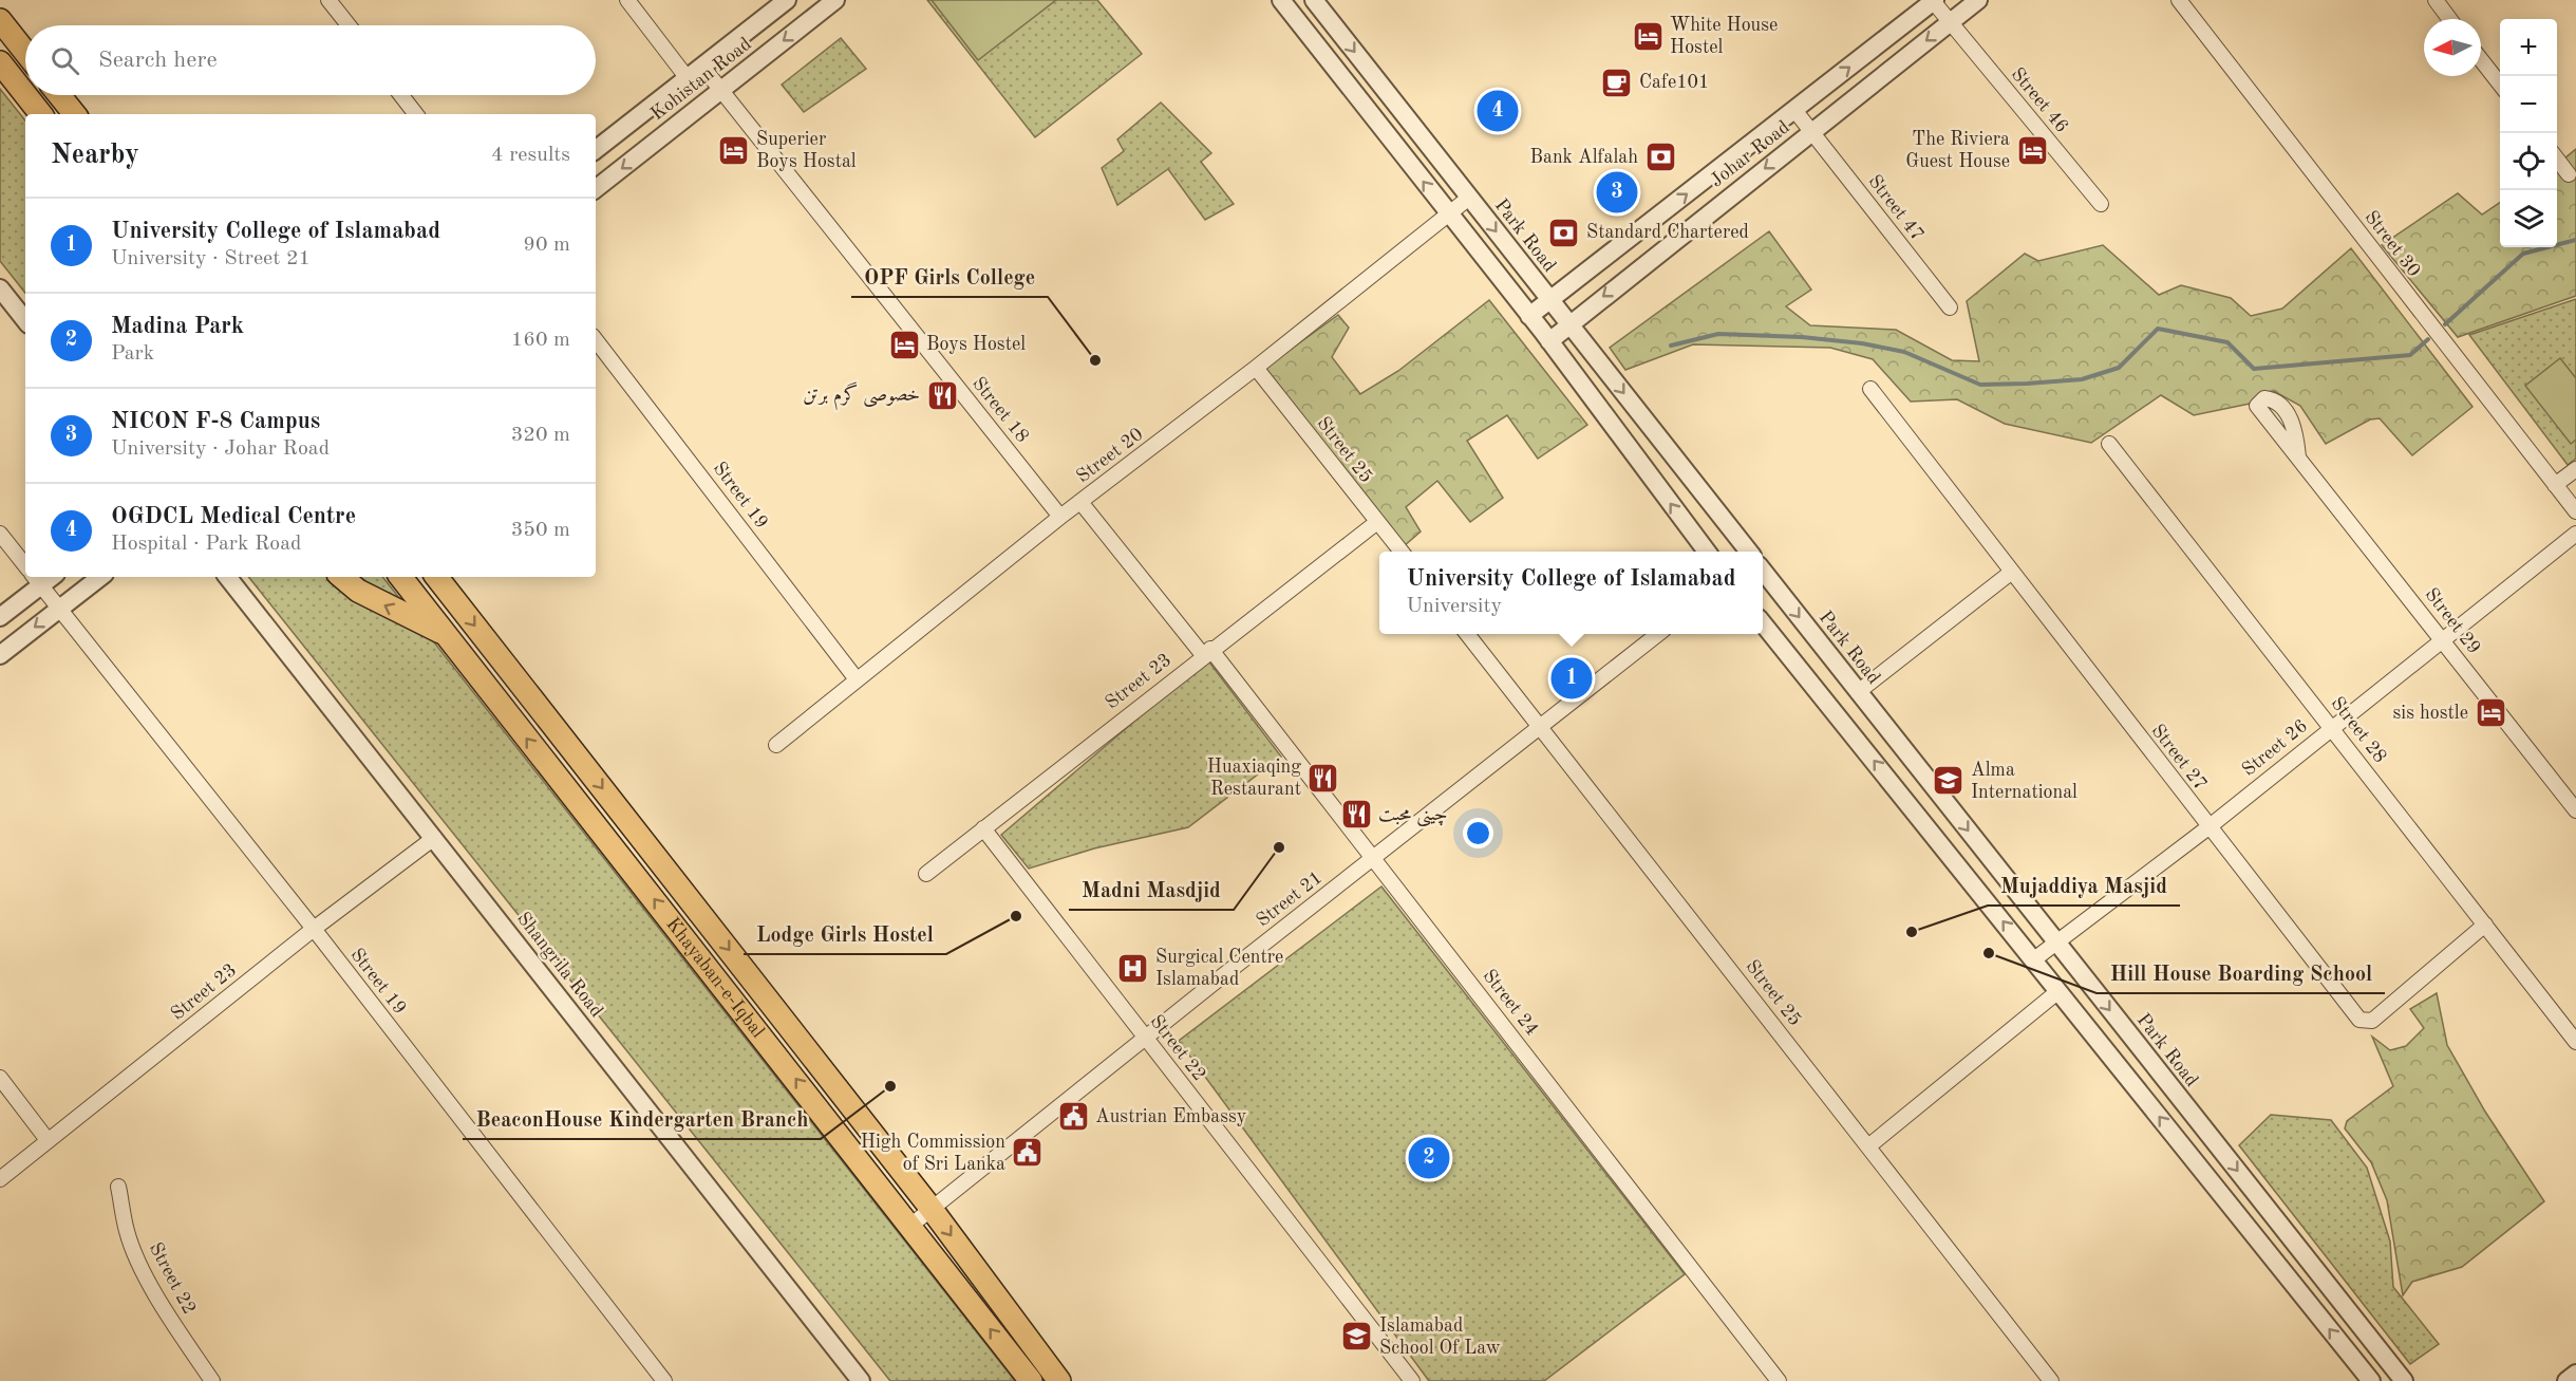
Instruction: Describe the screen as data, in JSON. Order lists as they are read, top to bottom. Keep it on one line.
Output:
{"streets":{"main road":["Khayaban-e-Iqbal"],"street":["Kohistan Road","Street 46","Johar Road","Street 47","Park Road","Street 30","Street 18","Street 25","Street 20","Street 19","Street 29","Street 23","Street 28","Street 26","Street 27","Street 21","Shangrila Road","Street 24","Street 22"]},"crossings":[["Kohistan Road","Street 18"],["Street 46","Johar Road"],["Johar Road","Street 47"],["Johar Road","Park Road"],["Park Road","Street 20"],["Park Road","Street 26"],["Street 18","Street 20"],["Street 25","Street 20"],["Street 25","Street 23"],["Street 25","Street 21"],["Street 20","Street 19"],["Street 20","Street 24"],["Street 19","Street 23"],["Street 29","Street 26"],["Street 23","Shangrila Road"],["Street 23","Street 24"],["Street 23","Street 22"],["Street 28","Street 26"],["Street 28","Street 27"],["Street 26","Street 27"],["Street 21","Khayaban-e-Iqbal"],["Street 21","Street 24"],["Street 21","Street 22"]],"places":{"hotel":["White House Hostel","Superier Boys Hostal","The Riviera Guest House","Boys Hostel","sis hostle"],"cafe":["Cafe101"],"bank":["Bank Alfalah","Standard Chartered"],"other":["OPF Girls College","Madni Masdjid","Lodge Girls Hostel","Mujaddiya Masjid","Hill House Boarding School","BeaconHouse Kindergarten Branch"],"restaurant":["خصوصی گرم برتن","Huaxiaqing Restaurant","چینی محبت"],"school or university":["Alma International","Islamabad School Of Law"],"hospital":["Surgical Centre Islamabad"],"public building":["Austrian Embassy","High Commission of Sri Lanka"]},"north":"left","page":{"map_buttons":["+","−"],"search":"Search here","pins":["4","3","1","2"],"heading":["Nearby","4 results"],"list":[{"mark":"1","name":"University College of Islamabad","note":"University · Street 21","value":"90 m"},{"mark":"2","name":"Madina Park","note":"Park","value":"160 m"},{"mark":"3","name":"NICON F-8 Campus","note":"University · Johar Road","value":"320 m"},{"mark":"4","name":"OGDCL Medical Centre","note":"Hospital · Park Road","value":"350 m"}],"popup":["University College of Islamabad","University"]}}
